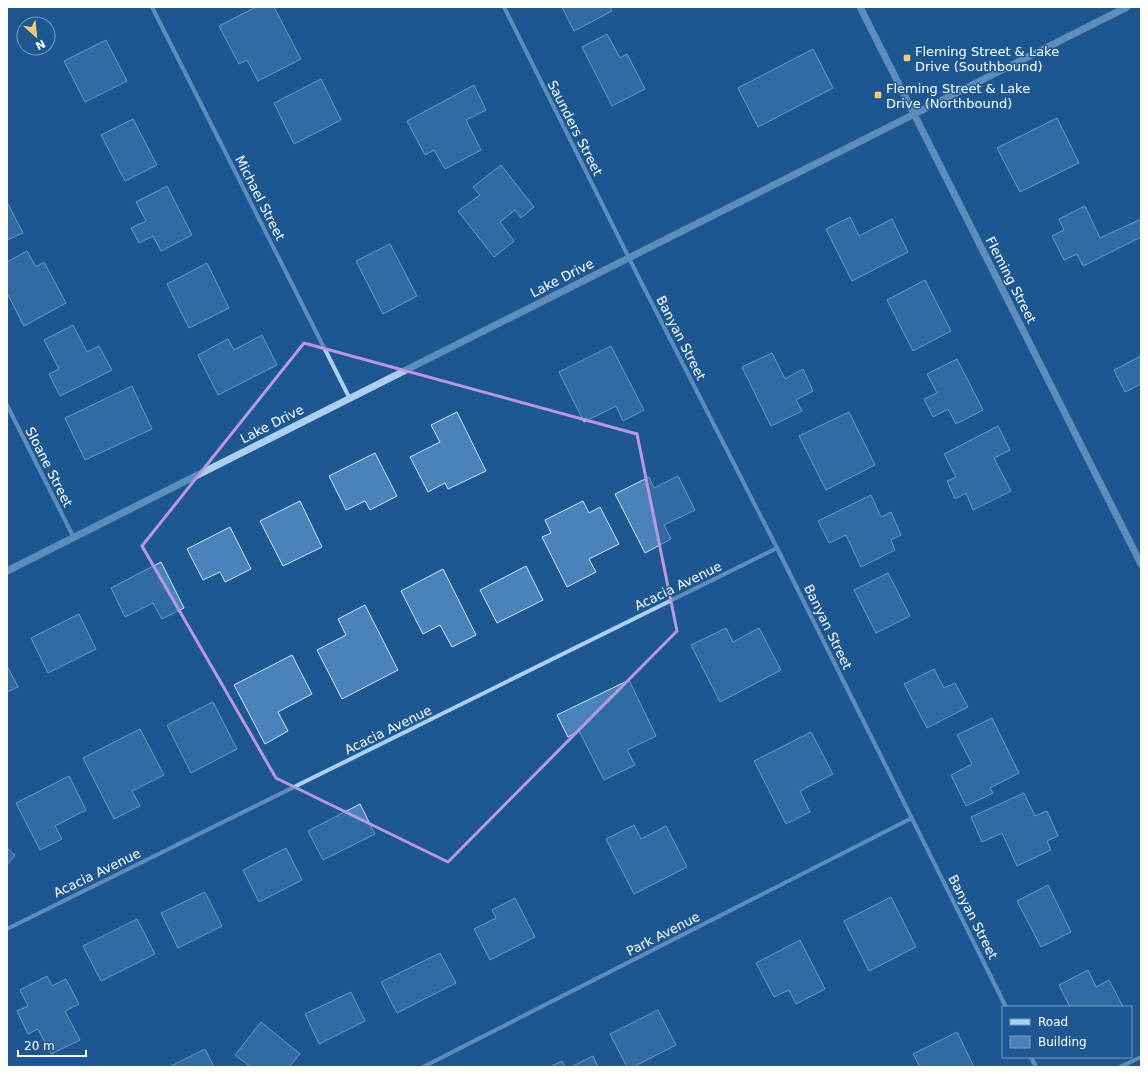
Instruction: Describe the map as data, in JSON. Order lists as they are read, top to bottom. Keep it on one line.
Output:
{"streets":{"street":["Saunders Street","Michael Street","Lake Drive","Fleming Street","Banyan Street","Sloane Street","Acacia Avenue","Park Avenue"]},"crossings":[["Saunders Street","Lake Drive"],["Saunders Street","Banyan Street"],["Michael Street","Lake Drive"],["Lake Drive","Fleming Street"],["Lake Drive","Banyan Street"],["Lake Drive","Sloane Street"],["Banyan Street","Acacia Avenue"],["Banyan Street","Park Avenue"]],"places":{"transit":["Fleming Street & Lake Drive (Southbound)","Fleming Street & Lake Drive (Northbound)"]},"legend":["Road","Building"],"scale_bar":"20 m","north":"bottom right"}
